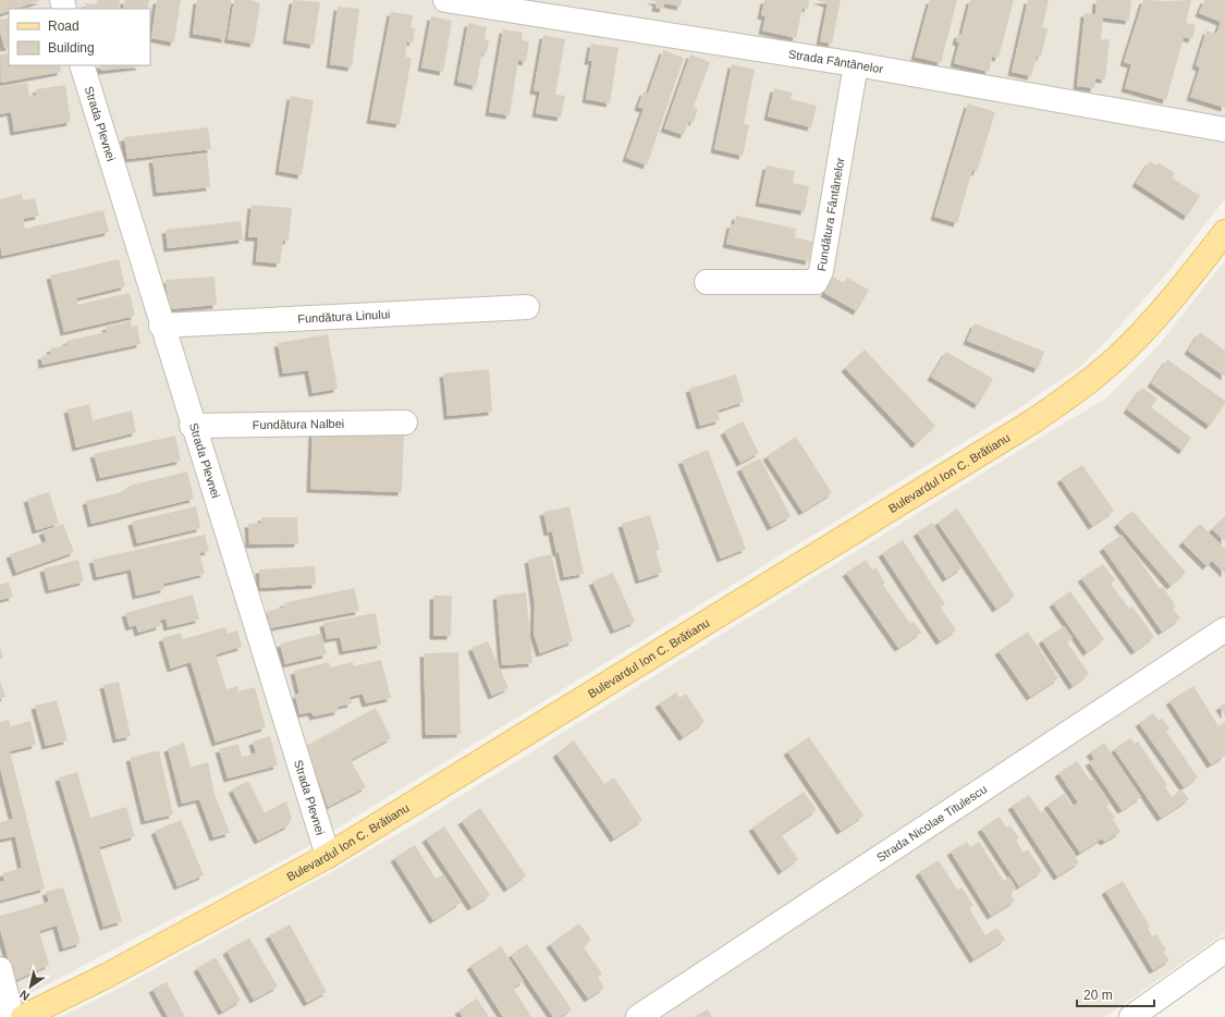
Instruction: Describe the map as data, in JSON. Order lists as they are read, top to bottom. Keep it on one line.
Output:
{"streets":{"main road":["Bulevardul Ion C. Brătianu"],"street":["Strada Fântânelor","Strada Plevnei","Fundătura Fântânelor","Fundătura Linului","Fundătura Nalbei","Strada Nicolae Titulescu"]},"crossings":[["Strada Fântânelor","Fundătura Fântânelor"],["Strada Plevnei","Fundătura Linului"],["Strada Plevnei","Fundătura Nalbei"],["Strada Plevnei","Bulevardul Ion C. Brătianu"]],"legend":["Road","Building"],"scale_bar":"20 m","north":"bottom left"}
